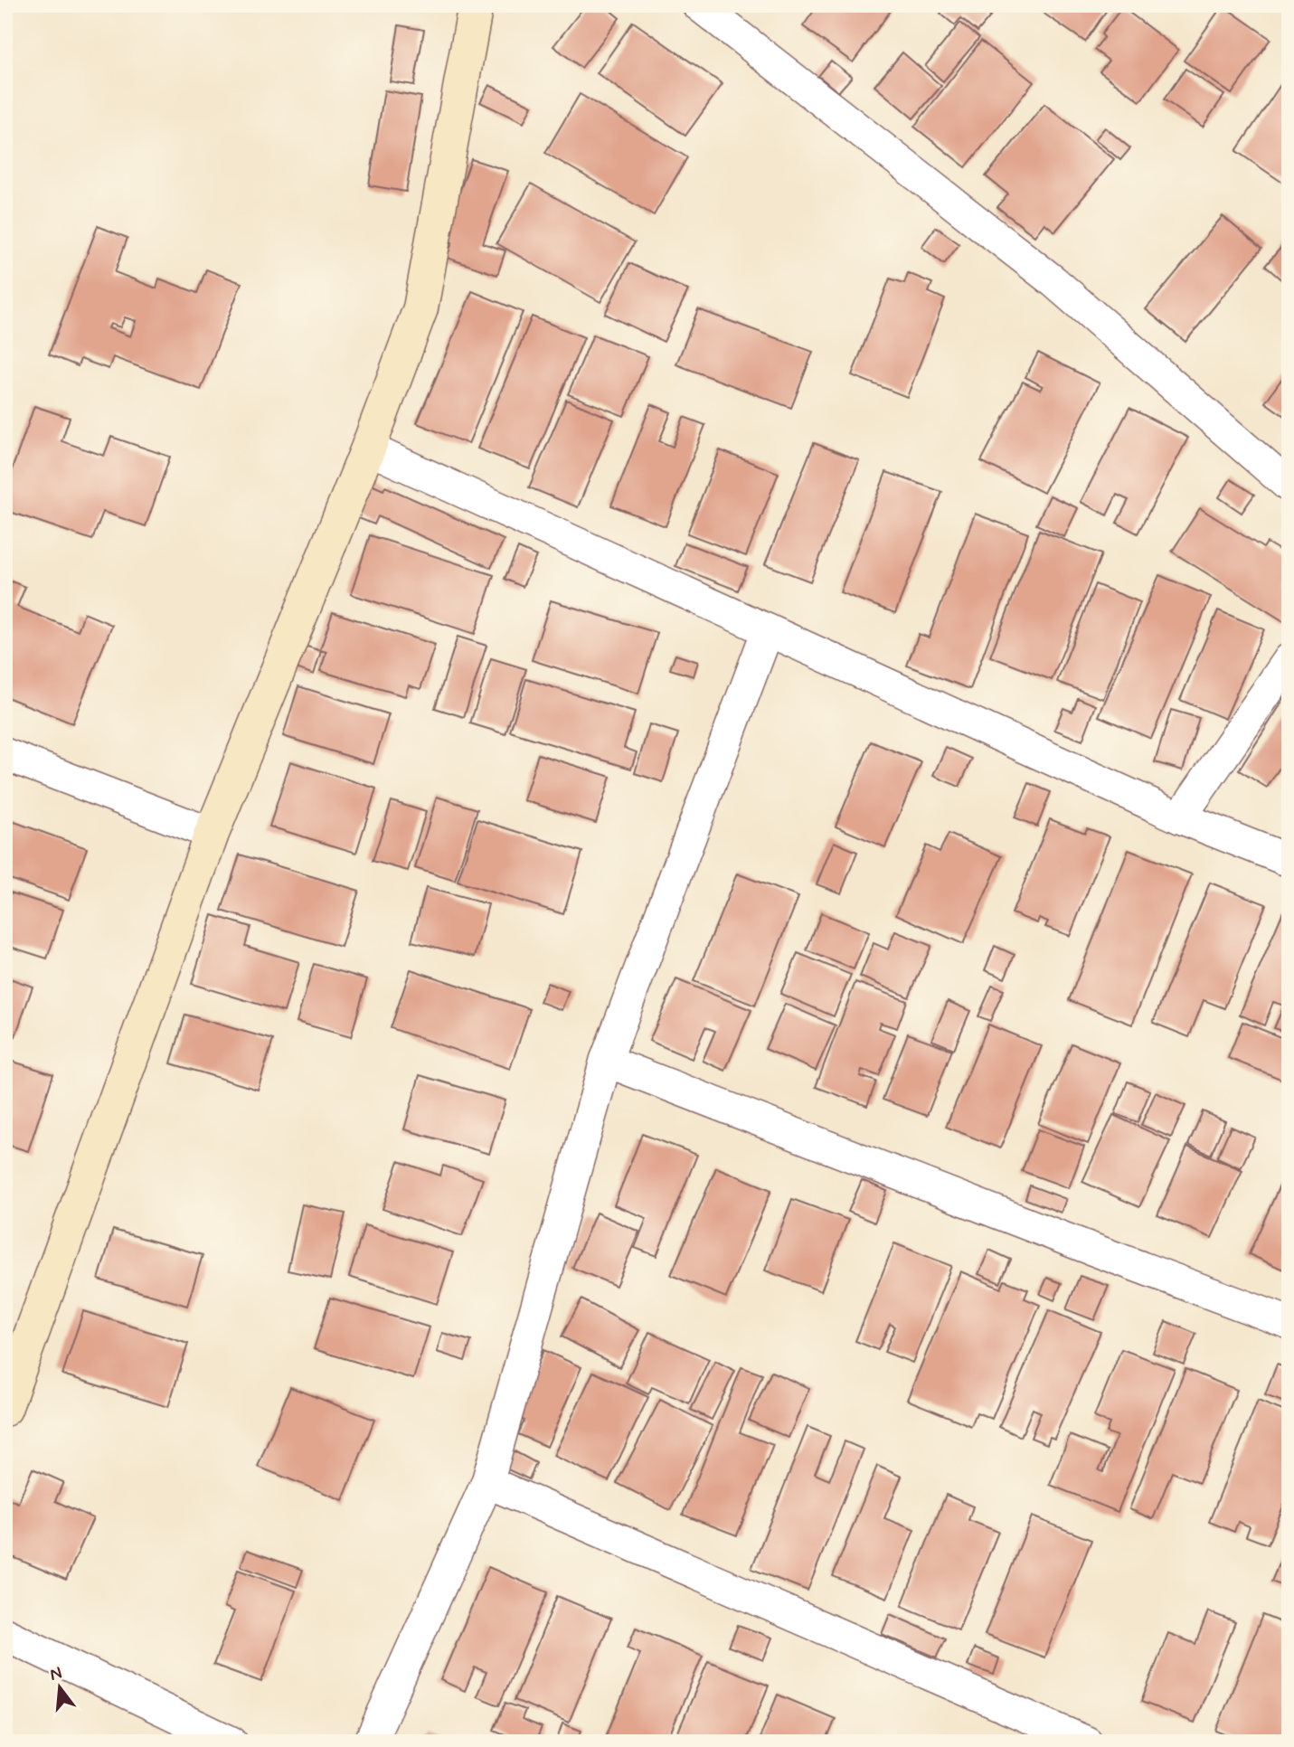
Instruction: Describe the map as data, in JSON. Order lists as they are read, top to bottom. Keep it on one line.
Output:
{"north":"top"}
